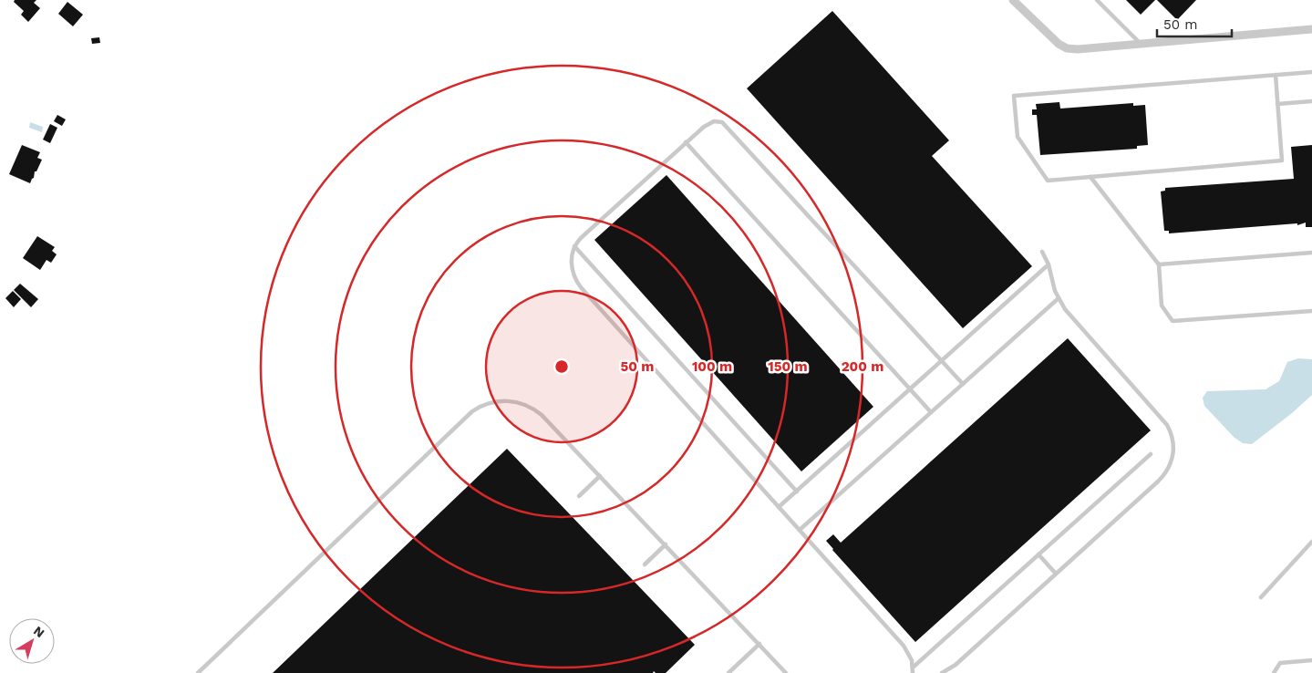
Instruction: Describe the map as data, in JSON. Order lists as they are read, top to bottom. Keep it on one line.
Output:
{"scale_bar":"50 m","north":"top right","rings":["50 m","100 m","150 m","200 m"]}
